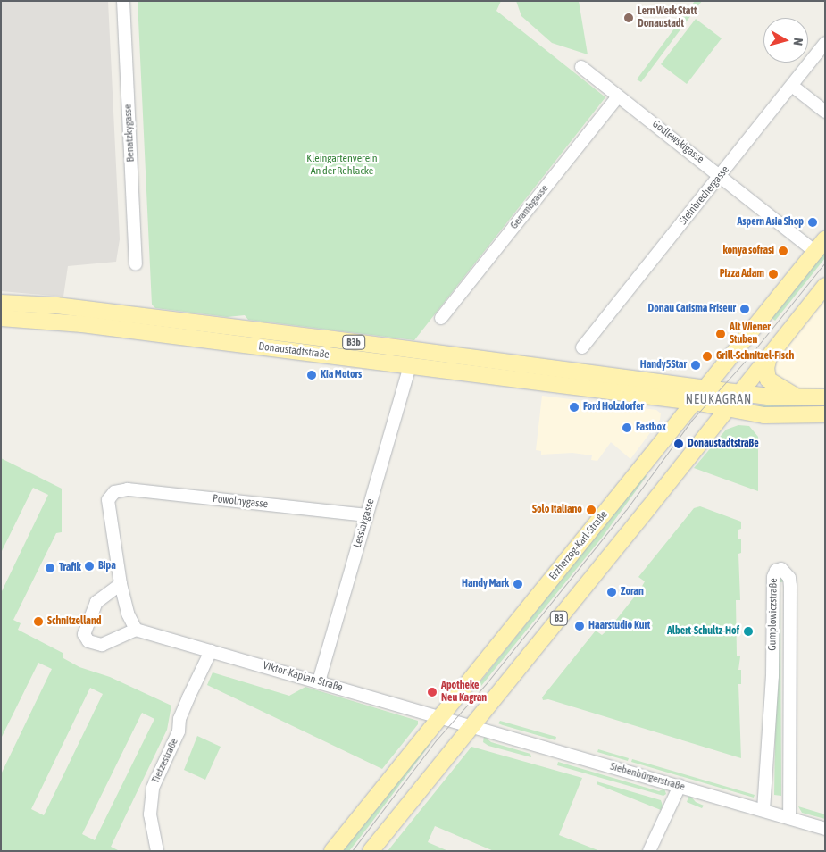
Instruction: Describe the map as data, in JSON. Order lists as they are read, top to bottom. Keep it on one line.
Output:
{"streets":{"main road":["B3b","Donaustadtstraße","Erzherzog-Karl-Straße","B3"],"street":["Benatzkygasse","Godlewskigasse","Steinbrechergasse","Gerambgasse","Powolnygasse","Lessiakgasse","Gumplowiczstraße","Viktor-Kaplan-Straße","Tietzestraße","Siebenbürgerstraße"]},"crossings":[["Godlewskigasse","Steinbrechergasse"],["Godlewskigasse","Gerambgasse"],["Godlewskigasse","Erzherzog-Karl-Straße"],["Donaustadtstraße","Lessiakgasse"],["Donaustadtstraße","Erzherzog-Karl-Straße"],["Donaustadtstraße","B3"],["Powolnygasse","Lessiakgasse"],["Lessiakgasse","Viktor-Kaplan-Straße"],["Erzherzog-Karl-Straße","Viktor-Kaplan-Straße"],["Gumplowiczstraße","Siebenbürgerstraße"],["B3","Viktor-Kaplan-Straße"],["B3","Siebenbürgerstraße"],["Viktor-Kaplan-Straße","Tietzestraße"],["Viktor-Kaplan-Straße","Siebenbürgerstraße"]],"districts":["NEUKAGRAN"],"parks":["Kleingartenverein An der Rehlacke"],"places":["Lern Werk Statt Donaustadt","Aspern Asia Shop","konya sofrasi","Pizza Adam","Donau Carisma Friseur","Alt Wiener Stuben","Grill-Schnitzel-Fisch","Handy5Star","Kia Motors","Ford Holzdorfer","Fastbox","Donaustadtstraße","Solo Italiano","Bipa","Trafik","Handy Mark","Zoran","Schnitzelland","Haarstudio Kurt","Albert-Schultz-Hof","Apotheke Neu Kagran"],"north":"right"}
